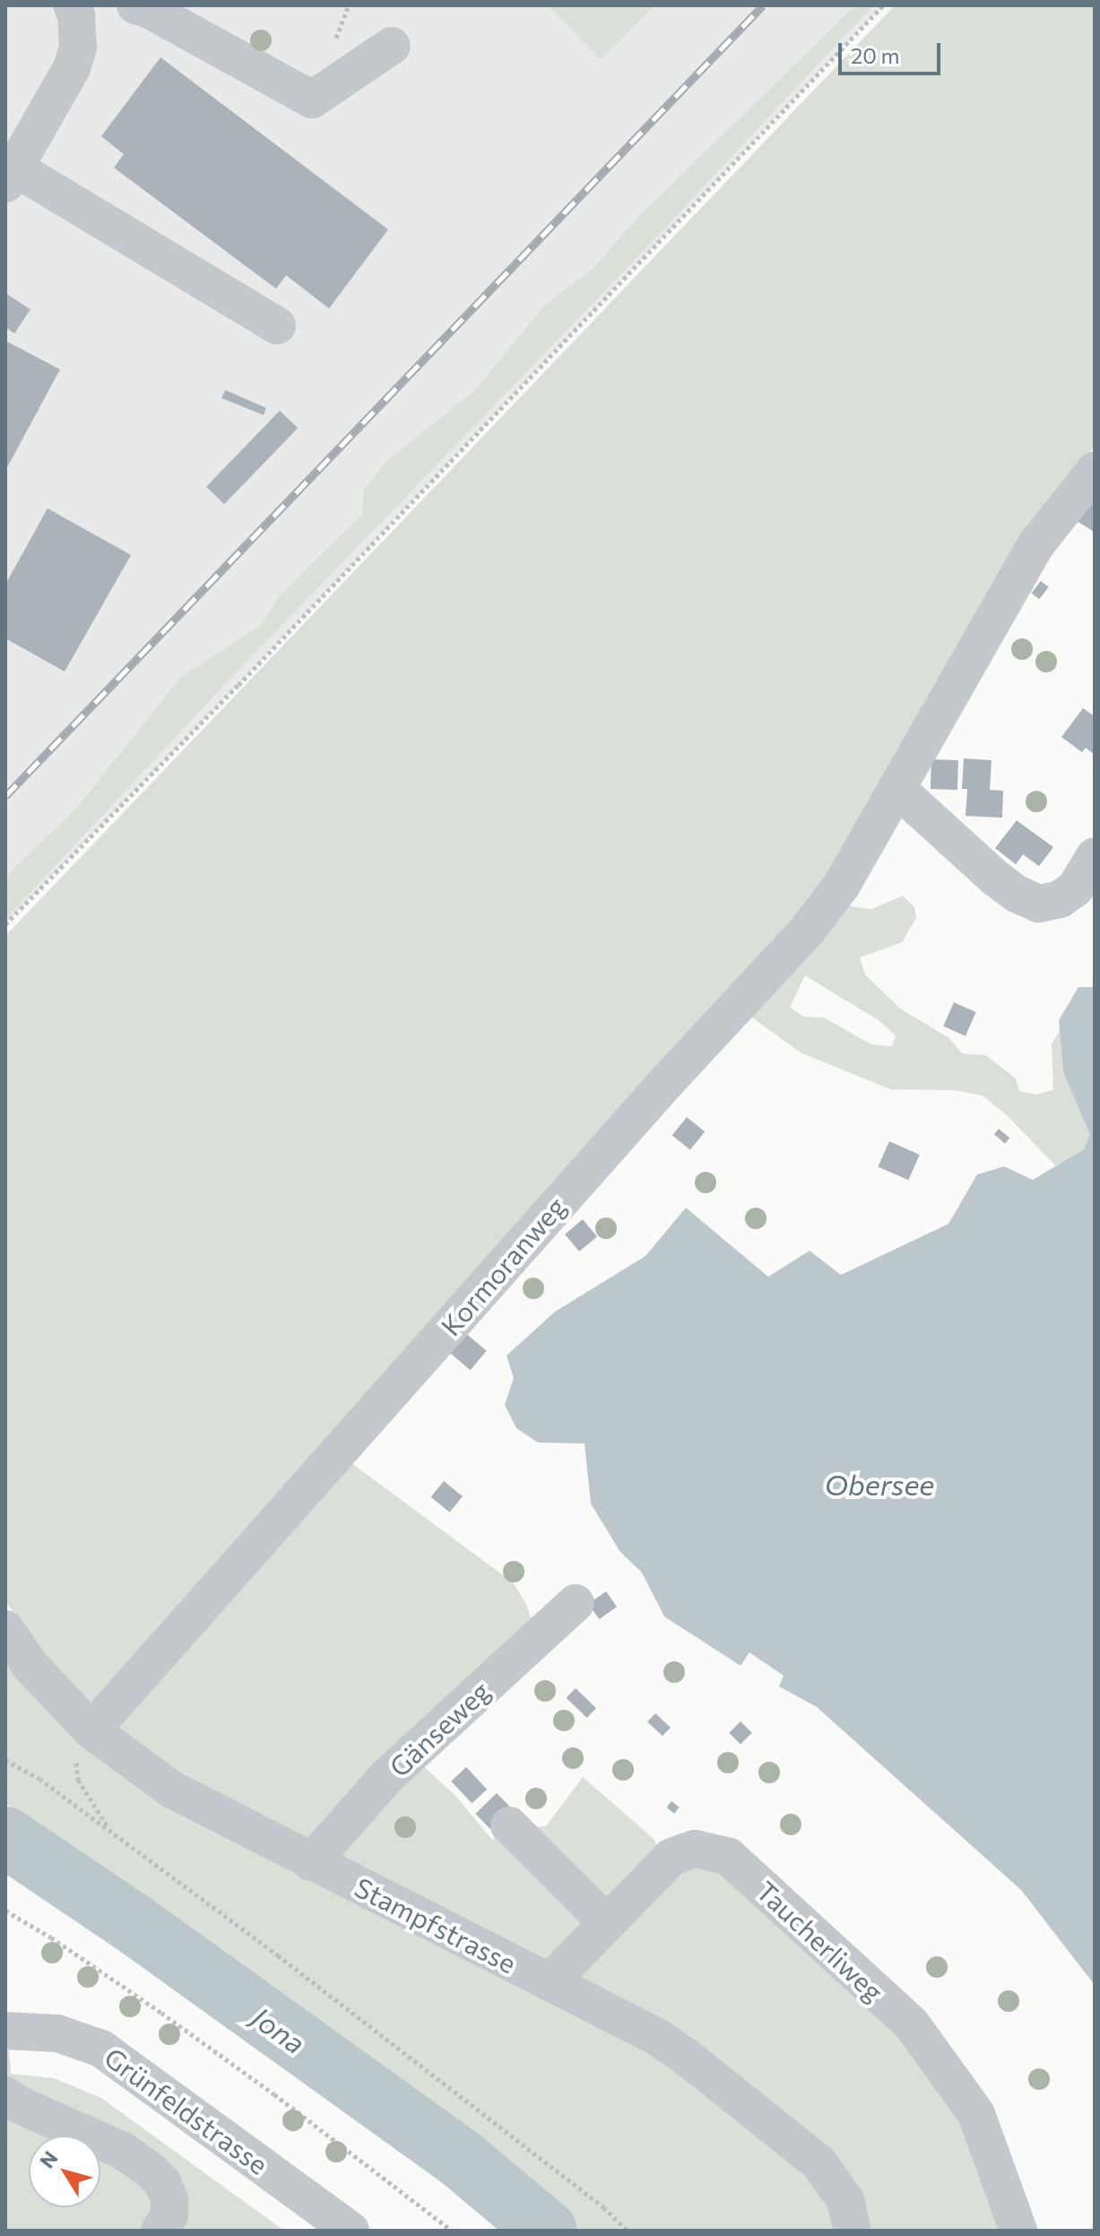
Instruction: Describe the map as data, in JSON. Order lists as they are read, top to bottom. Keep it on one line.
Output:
{"streets":{"street":["Kormoranweg","Gänseweg","Stampfstrasse","Taucherliweg","Grünfeldstrasse"]},"crossings":[["Kormoranweg","Stampfstrasse"],["Gänseweg","Stampfstrasse"],["Stampfstrasse","Taucherliweg"]],"water":["Obersee","Jona"],"scale_bar":"20 m","north":"top left"}
